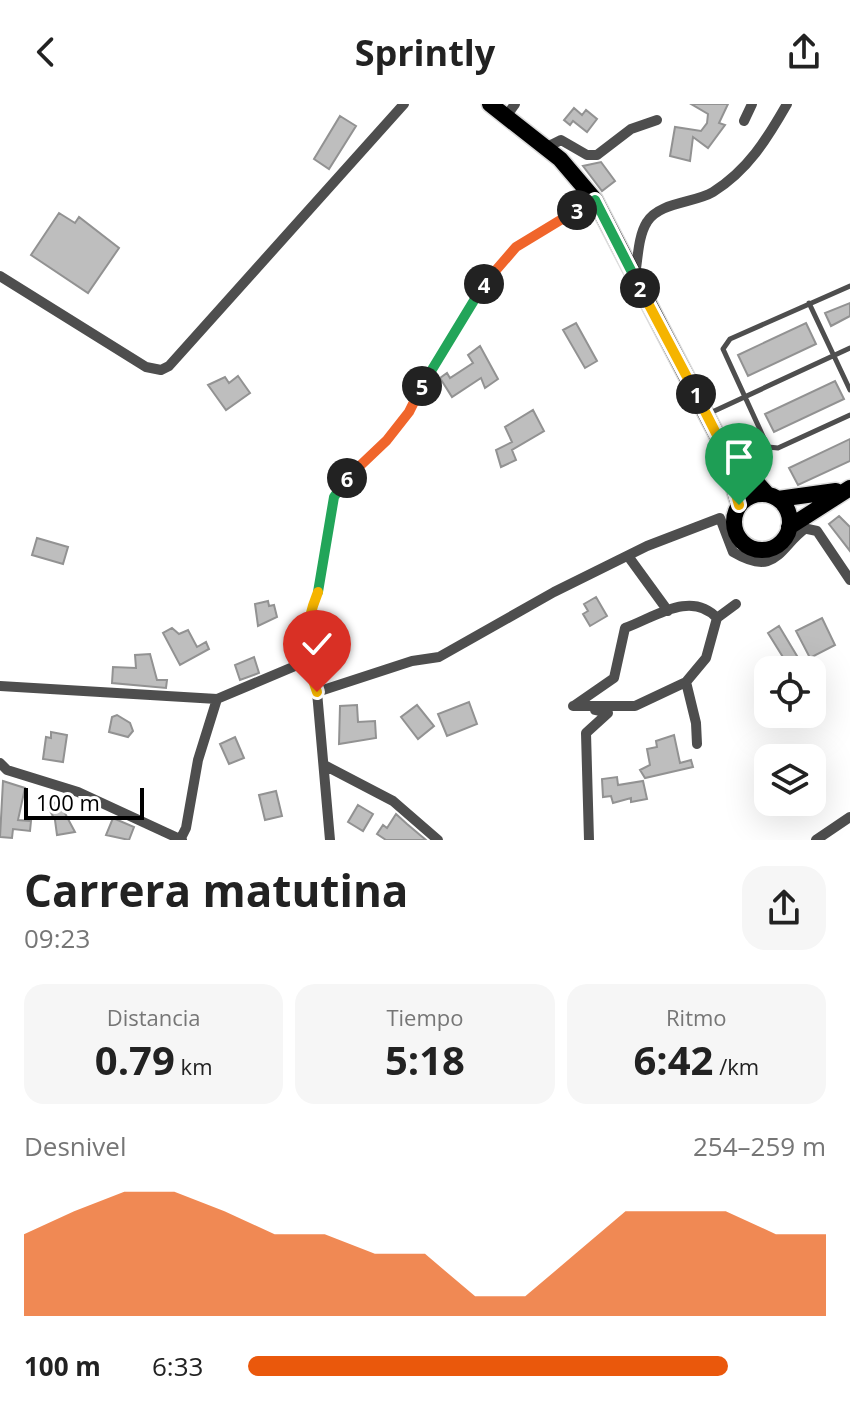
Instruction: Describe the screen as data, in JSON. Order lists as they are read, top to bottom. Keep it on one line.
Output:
{"scale_bar":"100 m","page":{"header":"Sprintly","pins":["3","4","2","5","1","6"],"scale":"100 m","heading":["Carrera matutina","09:23"],"stats":[["Distancia","0.79 km"],["Tiempo","5:18"],["Ritmo","6:42 /km"]],"chart":["Desnivel","254–259 m"],"list":[{"name":"100 m","note":"6:33"}]}}
